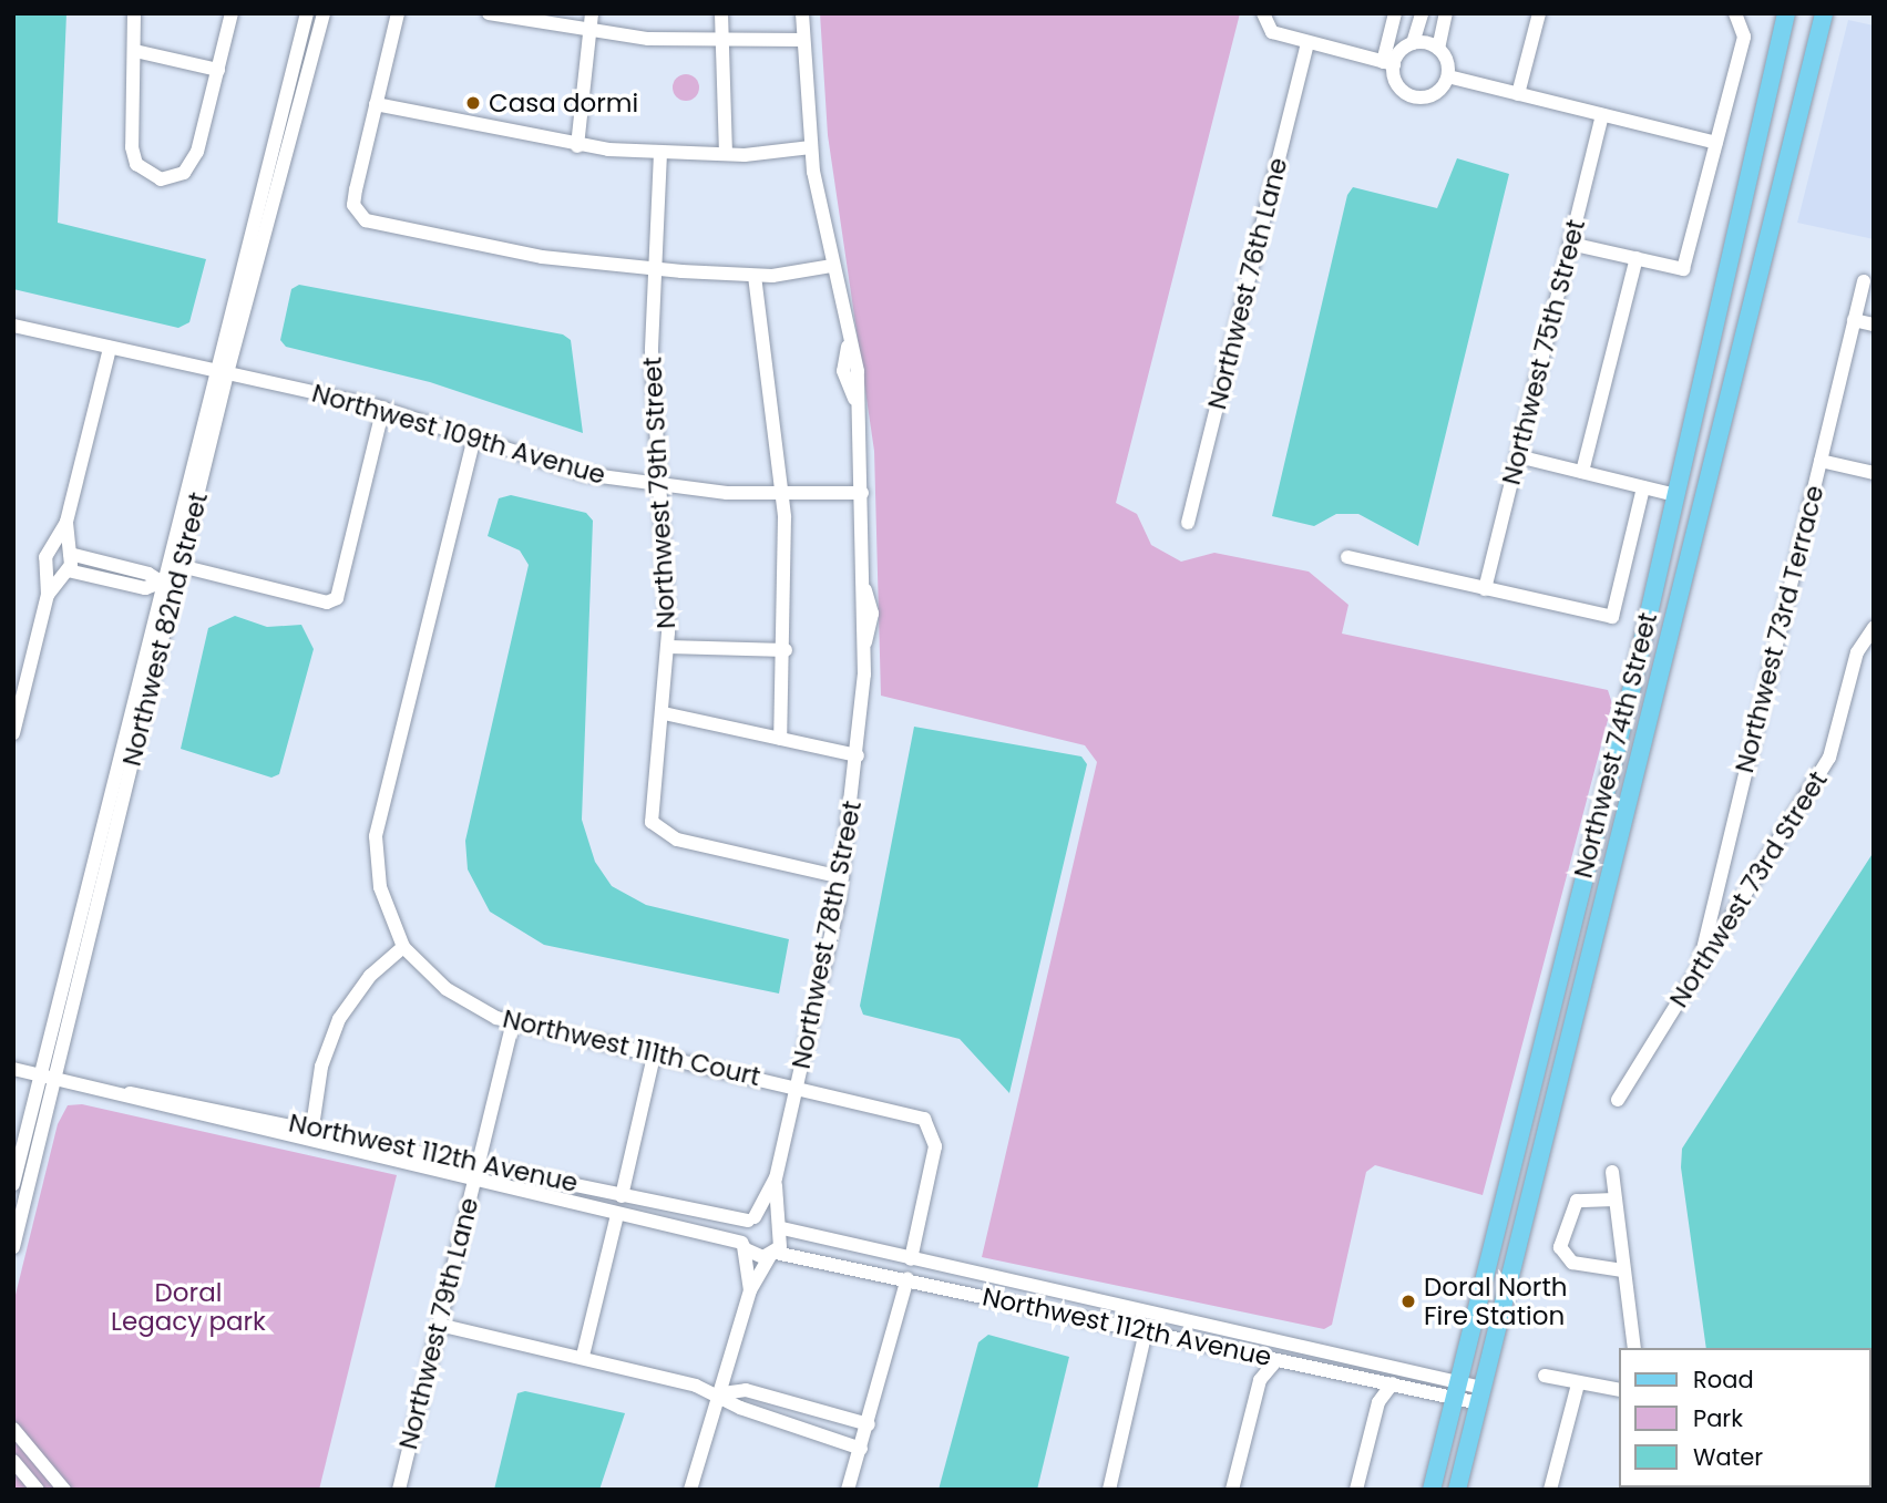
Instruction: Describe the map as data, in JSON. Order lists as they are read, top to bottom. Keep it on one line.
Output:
{"streets":{"main road":["Northwest 74th Street"],"street":["Northwest 76th Lane","Northwest 75th Street","Northwest 109th Avenue","Northwest 79th Street","Northwest 82nd Street","Northwest 73rd Terrace","Northwest 73rd Street","Northwest 78th Street","Northwest 111th Court","Northwest 112th Avenue","Northwest 79th Lane"]},"crossings":[["Northwest 109th Avenue","Northwest 79th Street"],["Northwest 109th Avenue","Northwest 82nd Street"],["Northwest 109th Avenue","Northwest 78th Street"],["Northwest 109th Avenue","Northwest 111th Court"],["Northwest 79th Street","Northwest 78th Street"],["Northwest 82nd Street","Northwest 112th Avenue"],["Northwest 73rd Terrace","Northwest 73rd Street"],["Northwest 74th Street","Northwest 112th Avenue"],["Northwest 78th Street","Northwest 111th Court"],["Northwest 78th Street","Northwest 112th Avenue"],["Northwest 111th Court","Northwest 112th Avenue"],["Northwest 111th Court","Northwest 79th Lane"],["Northwest 112th Avenue","Northwest 79th Lane"]],"parks":["Doral Legacy park"],"places":["Casa dormi","Doral North Fire Station"],"legend":["Road","Park","Water"]}
